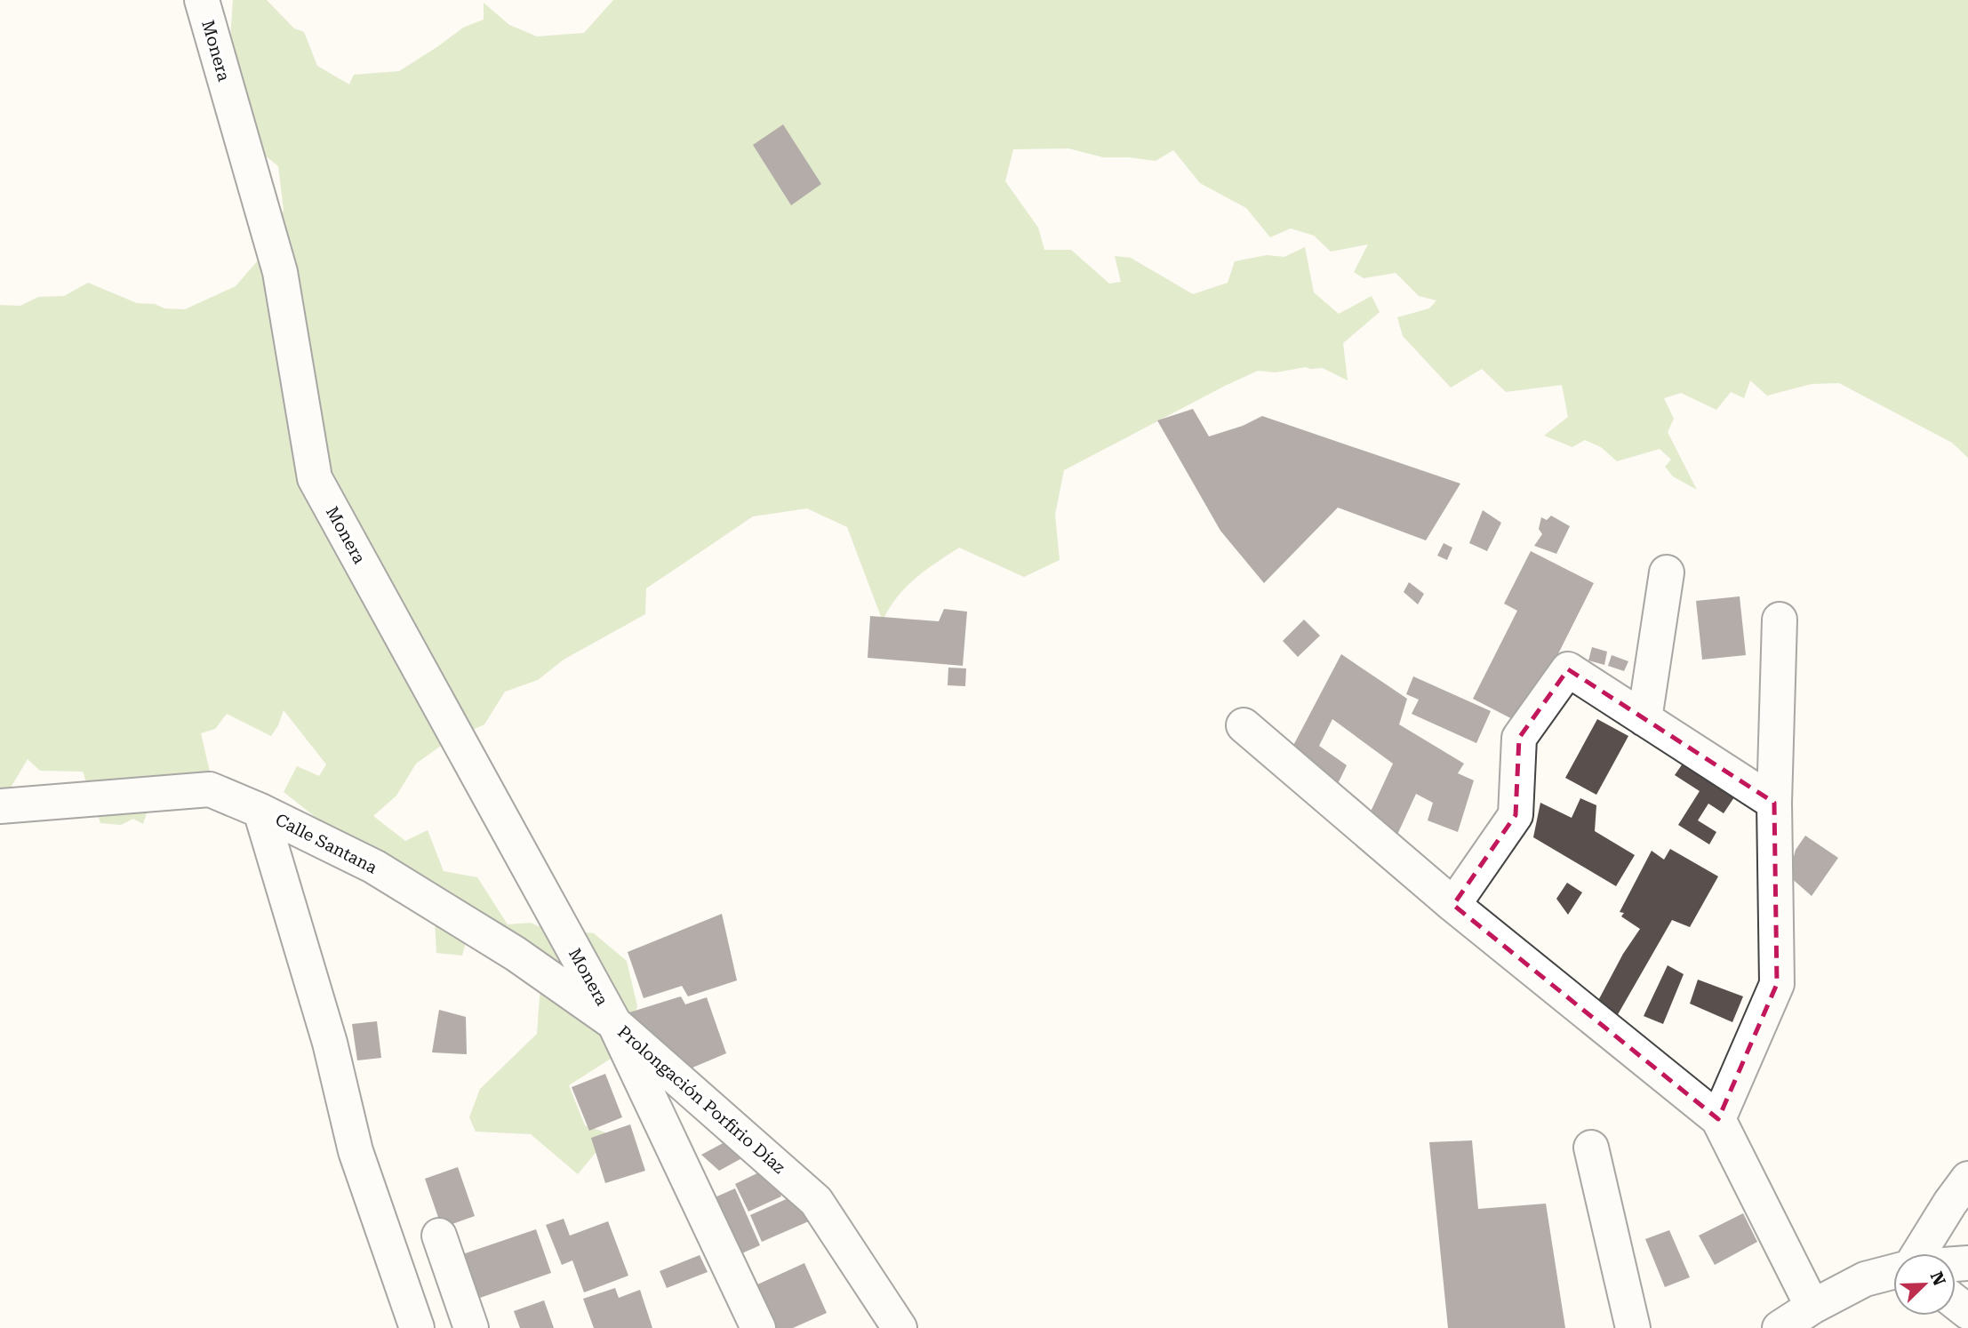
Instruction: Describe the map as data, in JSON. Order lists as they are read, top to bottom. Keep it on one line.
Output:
{"streets":{"street":["Monera","Calle Santana","Prolongación Porfirio Díaz"]},"crossings":[["Monera","Calle Santana"],["Monera","Prolongación Porfirio Díaz"],["Calle Santana","Prolongación Porfirio Díaz"]],"north":"top right"}
